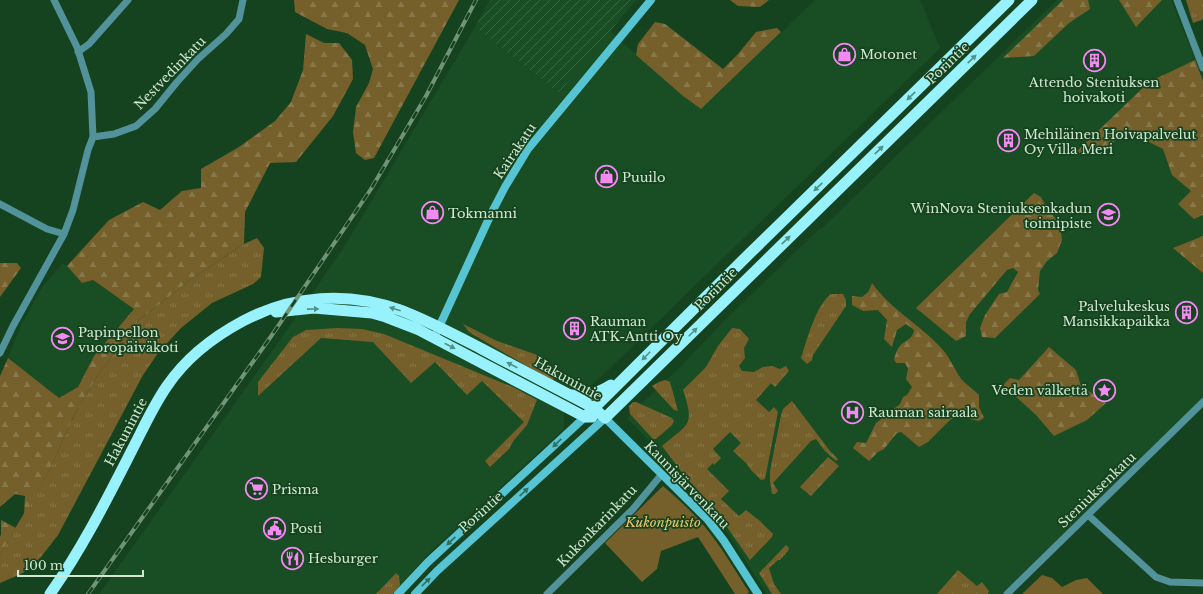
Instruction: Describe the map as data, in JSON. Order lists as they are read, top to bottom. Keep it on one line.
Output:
{"streets":{"highway":["Porintie","Hakunintie"],"main road":["Kairakatu","Kaunisjärvenkatu"],"street":["Nestvedinkatu","Steniuksenkatu","Kukonkarinkatu"]},"crossings":[["Porintie","Hakunintie"],["Porintie","Kaunisjärvenkatu"],["Kairakatu","Hakunintie"],["Hakunintie","Kaunisjärvenkatu"],["Kaunisjärvenkatu","Kukonkarinkatu"]],"parks":["Kukonpuisto"],"places":{"shop":["Motonet","Puuilo","Tokmanni"],"building":["Attendo Steniuksen hoivakoti","Mehiläinen Hoivapalvelut Oy Villa Meri","Palvelukeskus Mansikkapaikka","Rauman ATK-Antti Oy"],"school or university":["WinNova Steniuksenkadun toimipiste","Papinpellon vuoropäiväkoti"],"place":["Veden välkettä"],"hospital":["Rauman sairaala"],"supermarket":["Prisma"],"public building":["Posti"],"restaurant":["Hesburger"]},"scale_bar":"100 m"}
